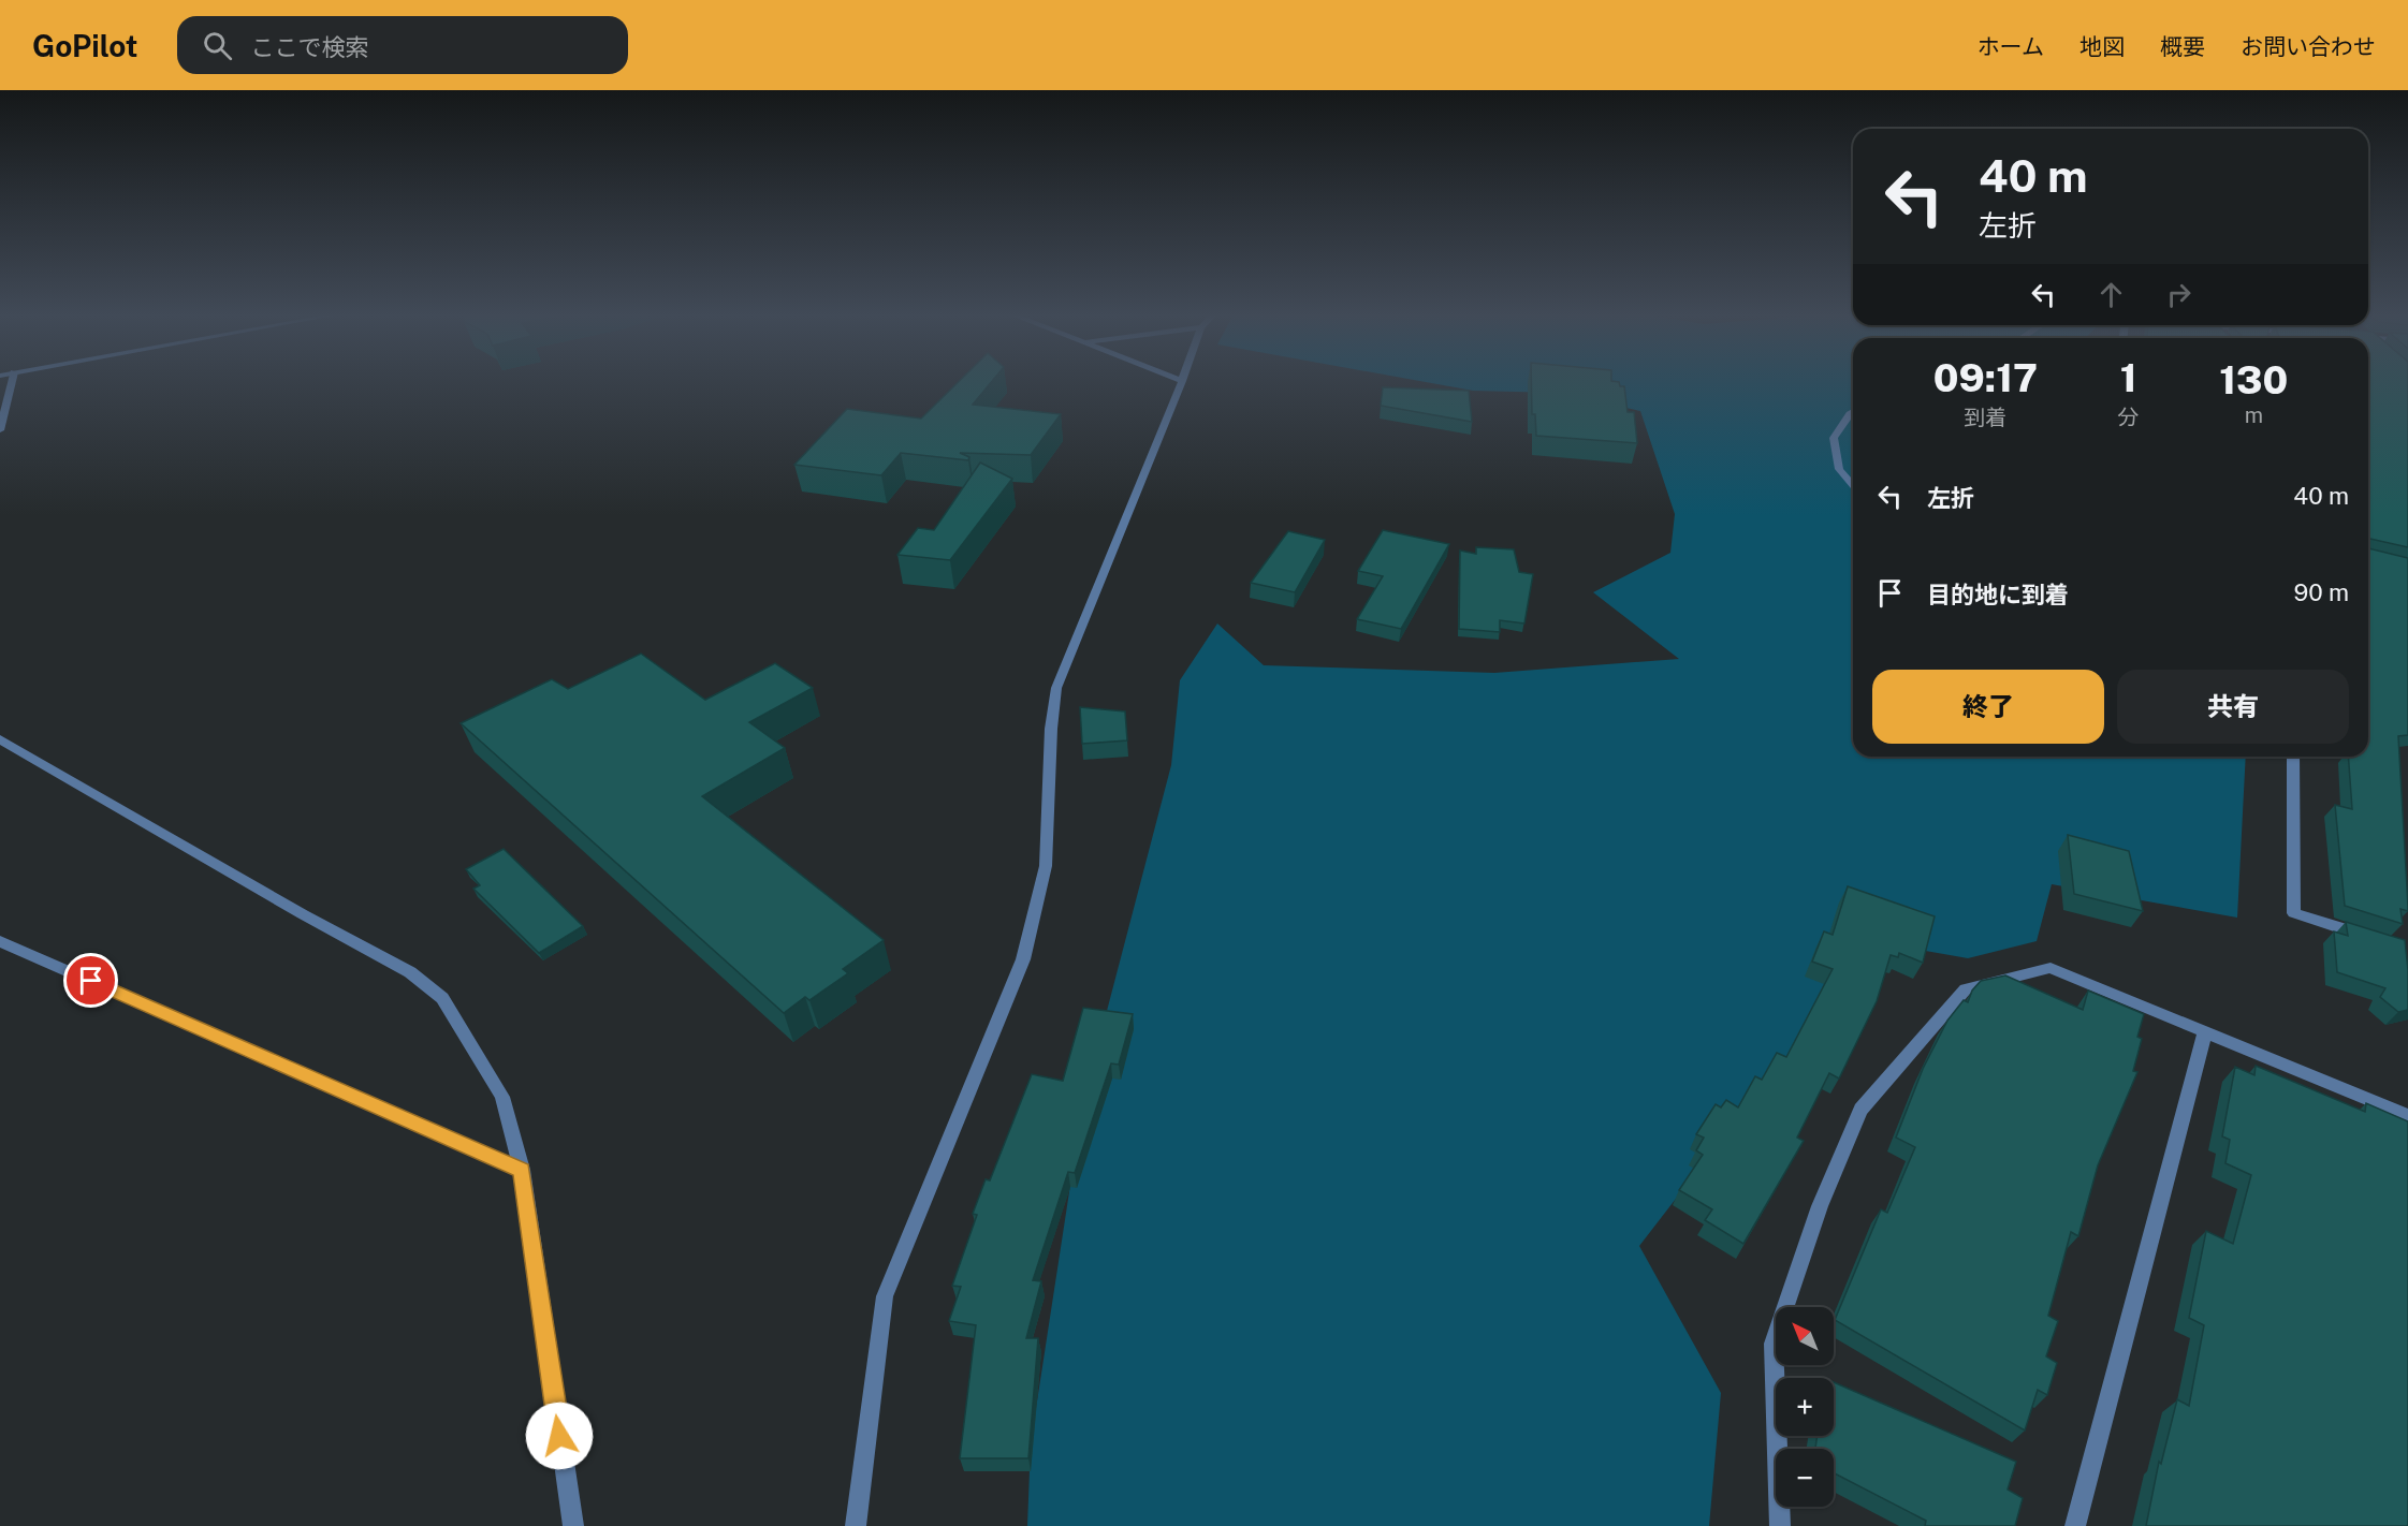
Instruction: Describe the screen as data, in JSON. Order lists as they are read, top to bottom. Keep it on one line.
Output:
{"north":"top left","page":{"header":"GoPilot","search":"ここで検索","nav":["ホーム","地図","概要","お問い合わせ"],"turn":["40 m","左折"],"eta":["09:17","到着","1","分","130","m"],"list":[{"name":"左折","value":"40 m"},{"name":"目的地に到着","value":"90 m"}],"buttons":["終了","共有"],"map_buttons":["+","−"]}}
